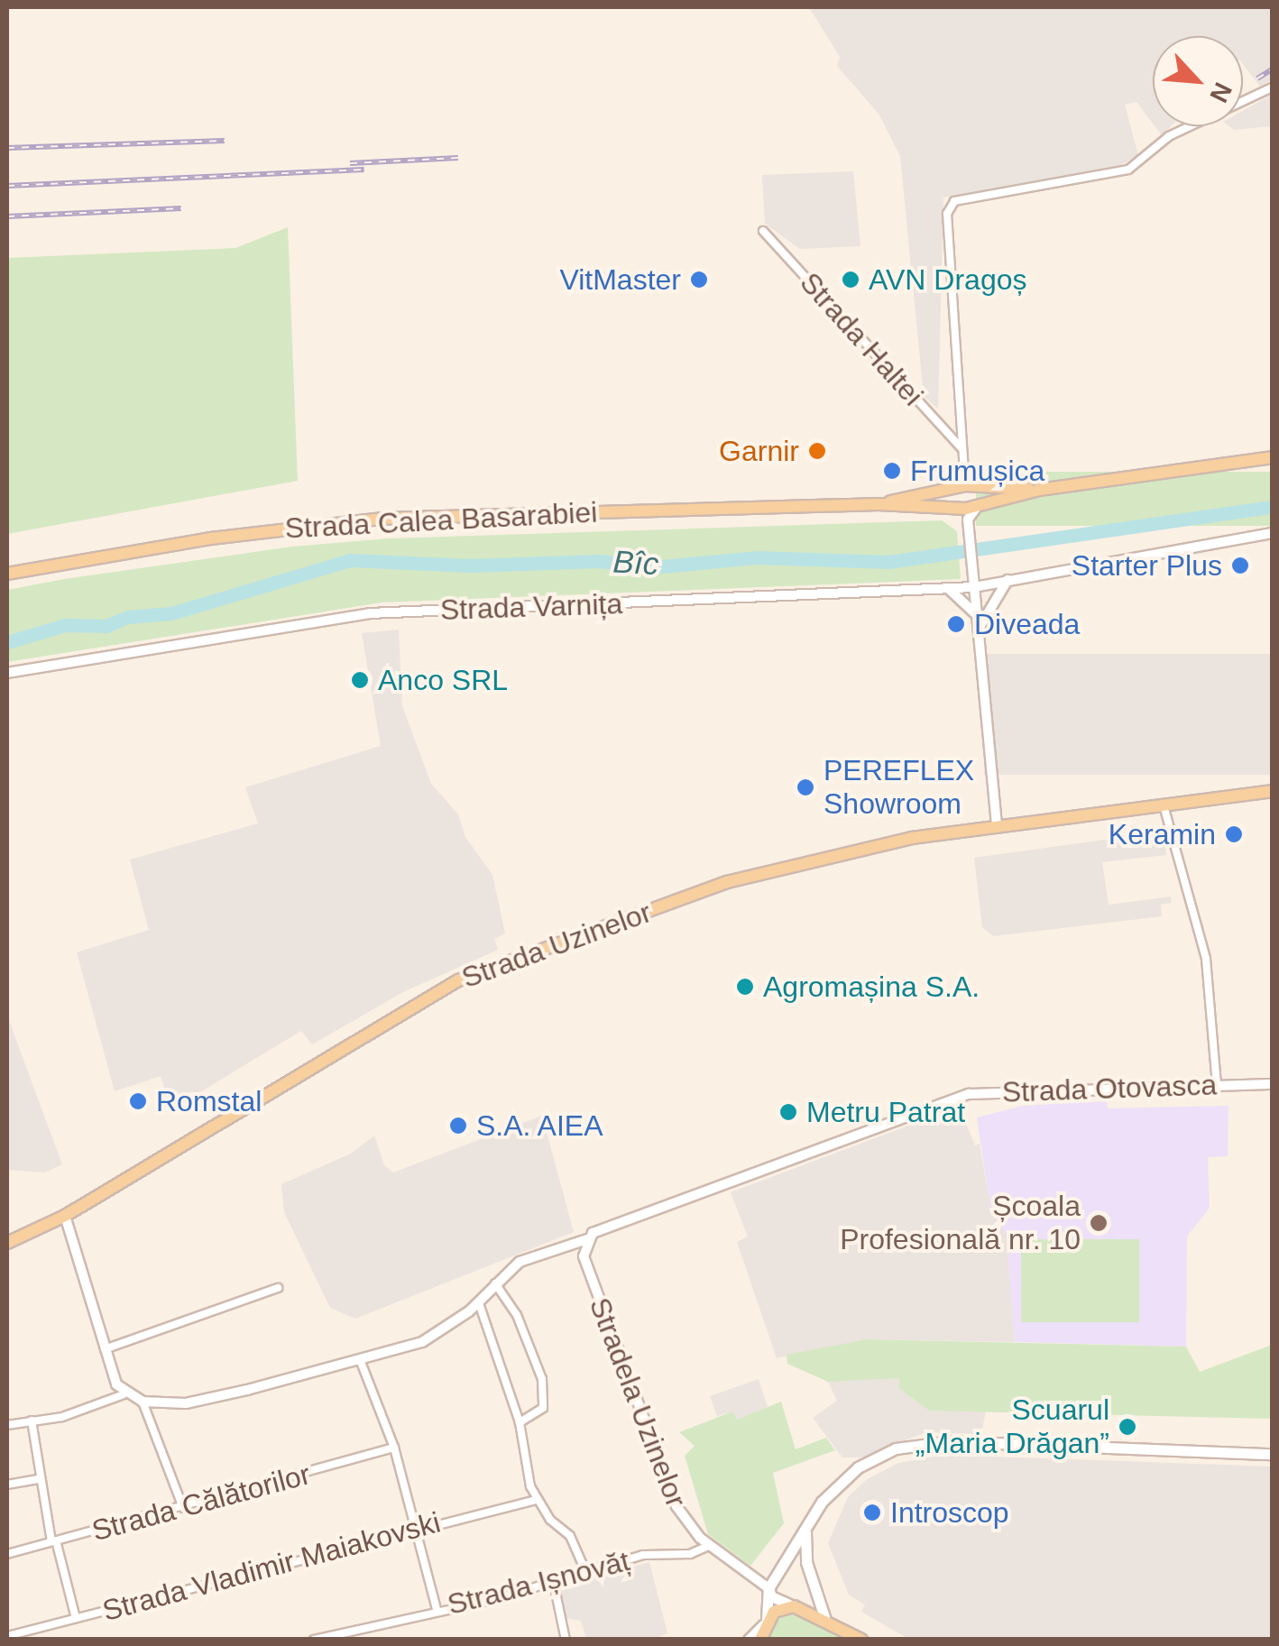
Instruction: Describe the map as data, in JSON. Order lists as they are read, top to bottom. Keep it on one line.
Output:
{"streets":{"main road":["Strada Calea Basarabiei","Strada Uzinelor"],"street":["Strada Haltei","Strada Varnița","Strada Otovasca","Stradela Uzinelor","Strada Călătorilor","Strada Vladimir Maiakovski","Strada Ișnovăț"]},"crossings":[["Strada Haltei","Strada Calea Basarabiei"],["Strada Otovasca","Stradela Uzinelor"],["Stradela Uzinelor","Strada Ișnovăț"]],"water":["Bîc"],"places":["VitMaster","AVN Dragoș","Garnir","Frumușica","Starter Plus","Diveada","Anco SRL","PEREFLEX Showroom","Keramin","Agromașina S.A.","Romstal","Metru Patrat","S.A. AIEA","Școala Profesională nr. 10","Scuarul „Maria Drăgan”","Introscop"],"north":"bottom right"}
